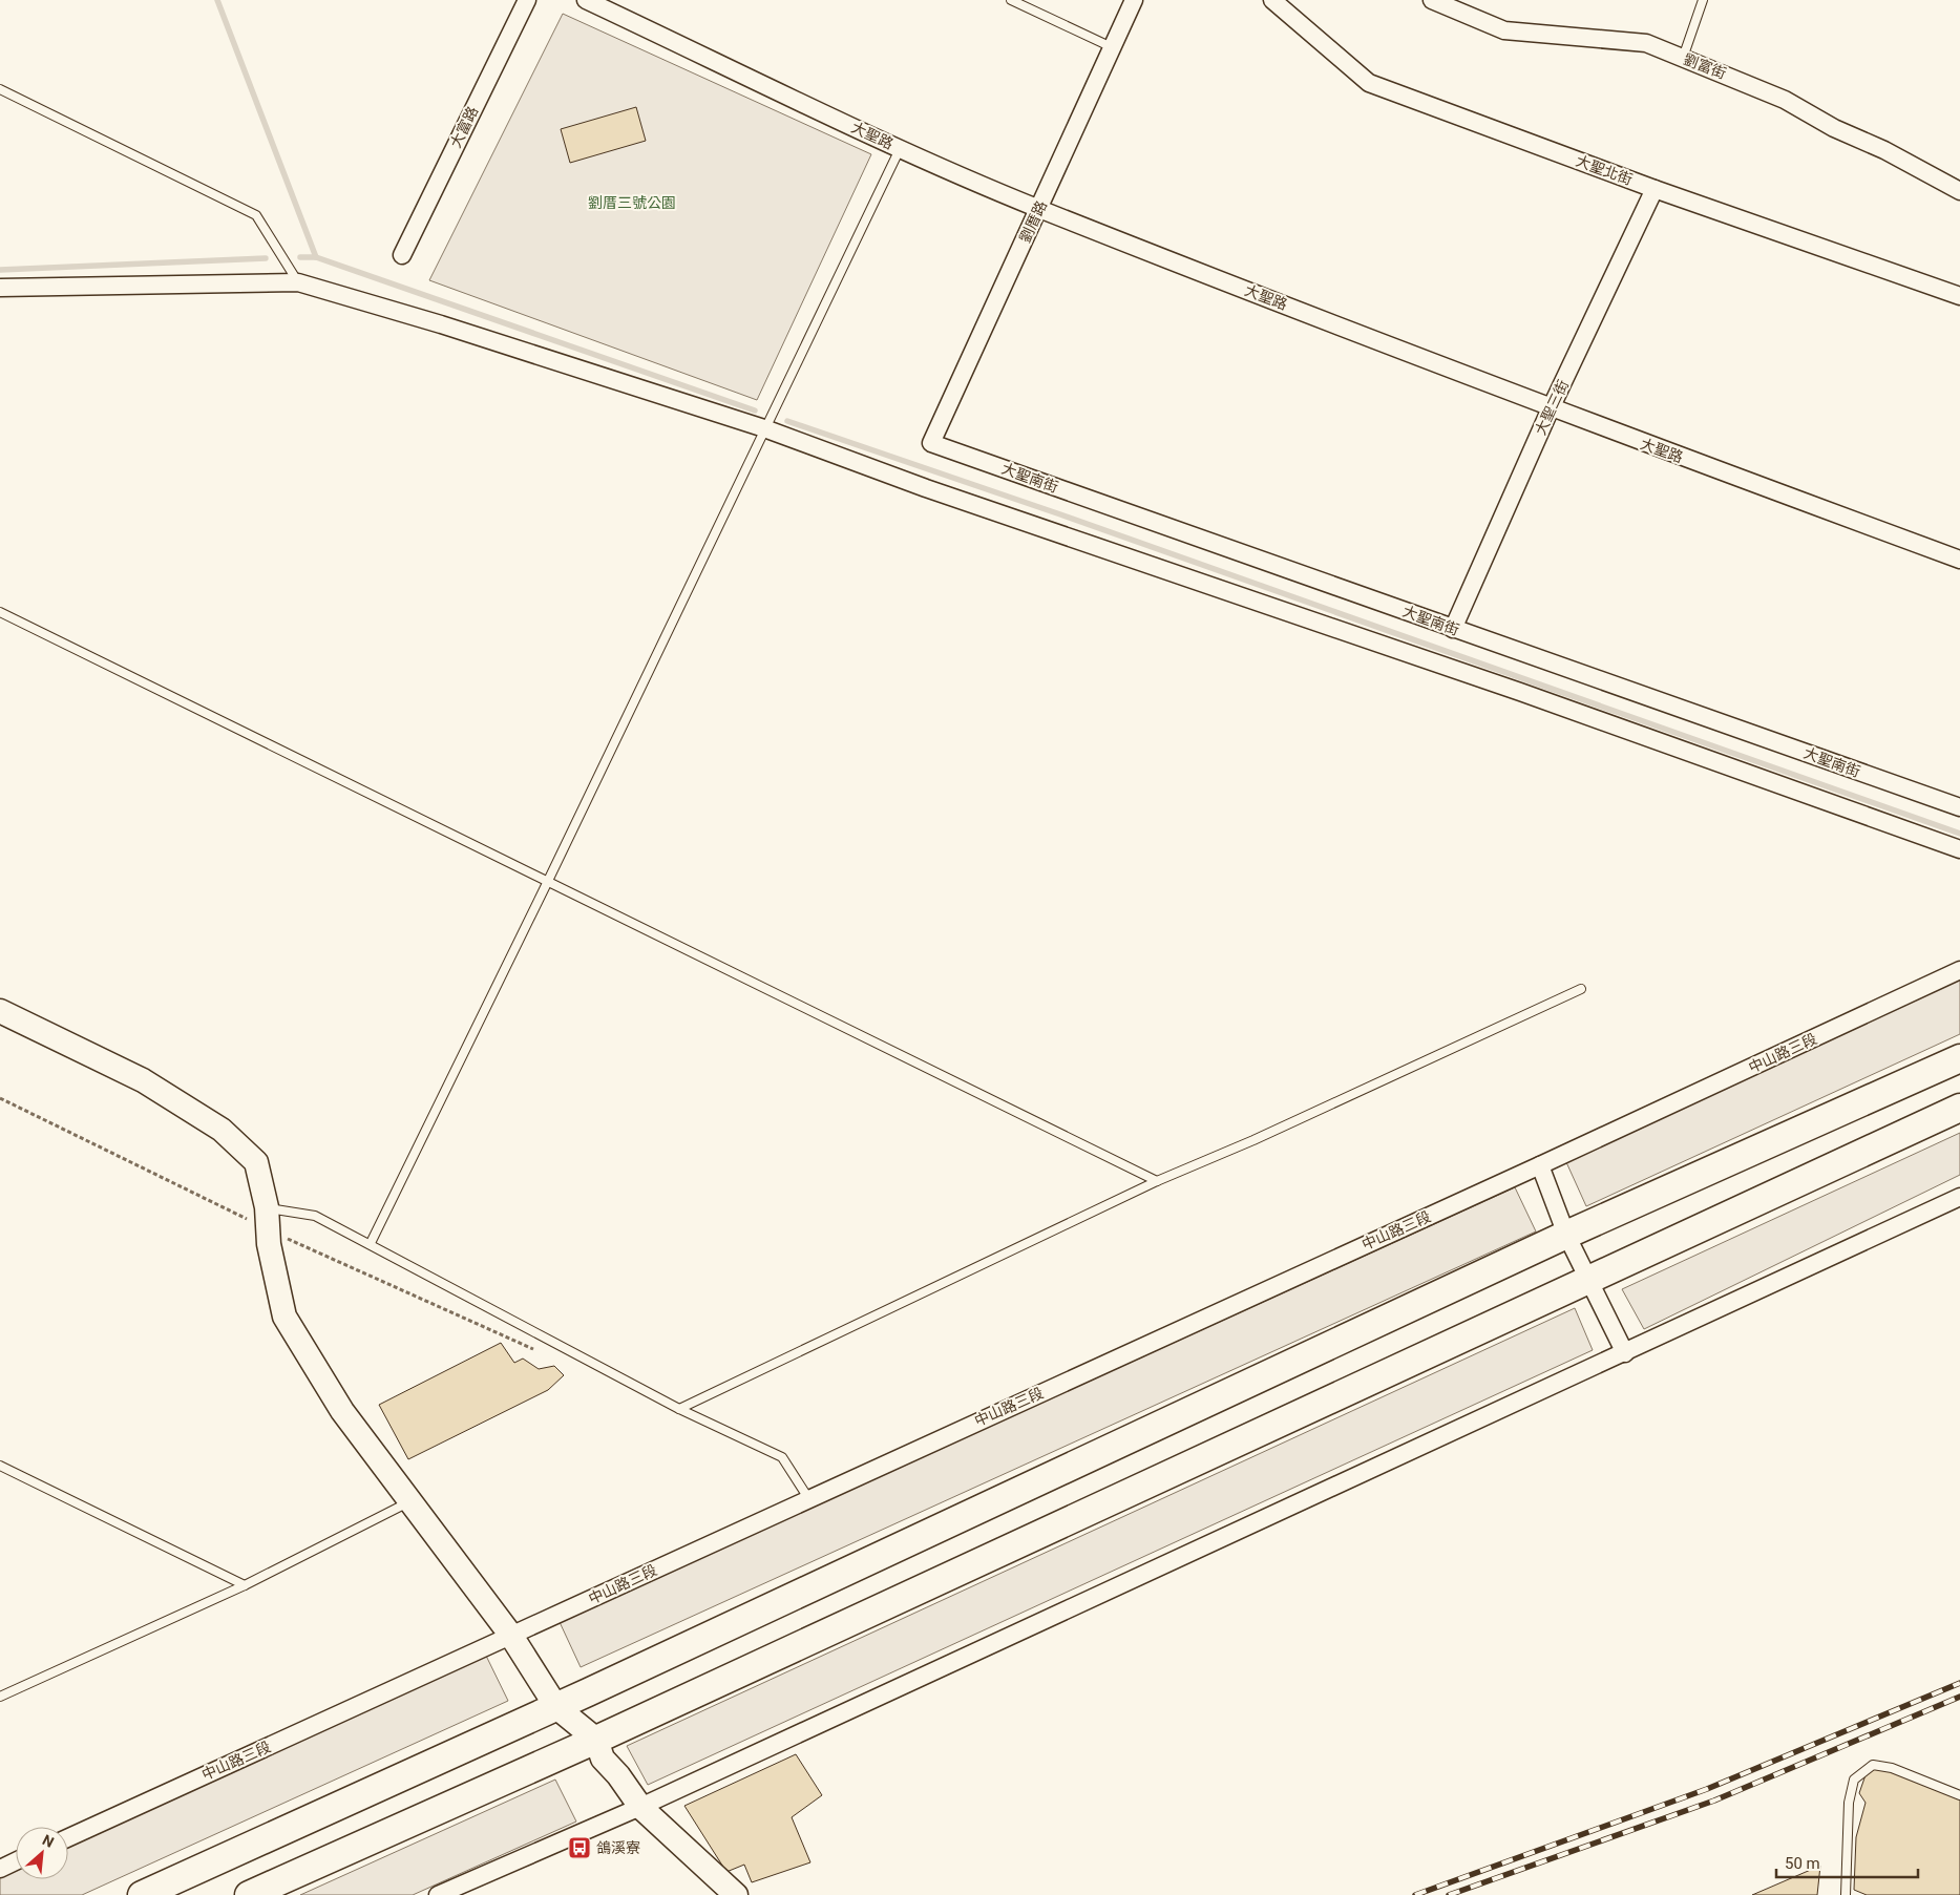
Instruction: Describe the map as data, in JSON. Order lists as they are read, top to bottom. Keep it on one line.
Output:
{"streets":{"street":["劉富街","大富路","大聖路","大聖北街","劉厝路","大聖三街","大聖南街","中山路三段"]},"crossings":[["大聖路","劉厝路"],["大聖路","大聖三街"],["大聖北街","大聖三街"],["劉厝路","大聖南街"],["大聖三街","大聖南街"]],"parks":["劉厝三號公園"],"places":{"bus stop":["鴿溪寮"]},"scale_bar":"50 m","north":"top right"}
